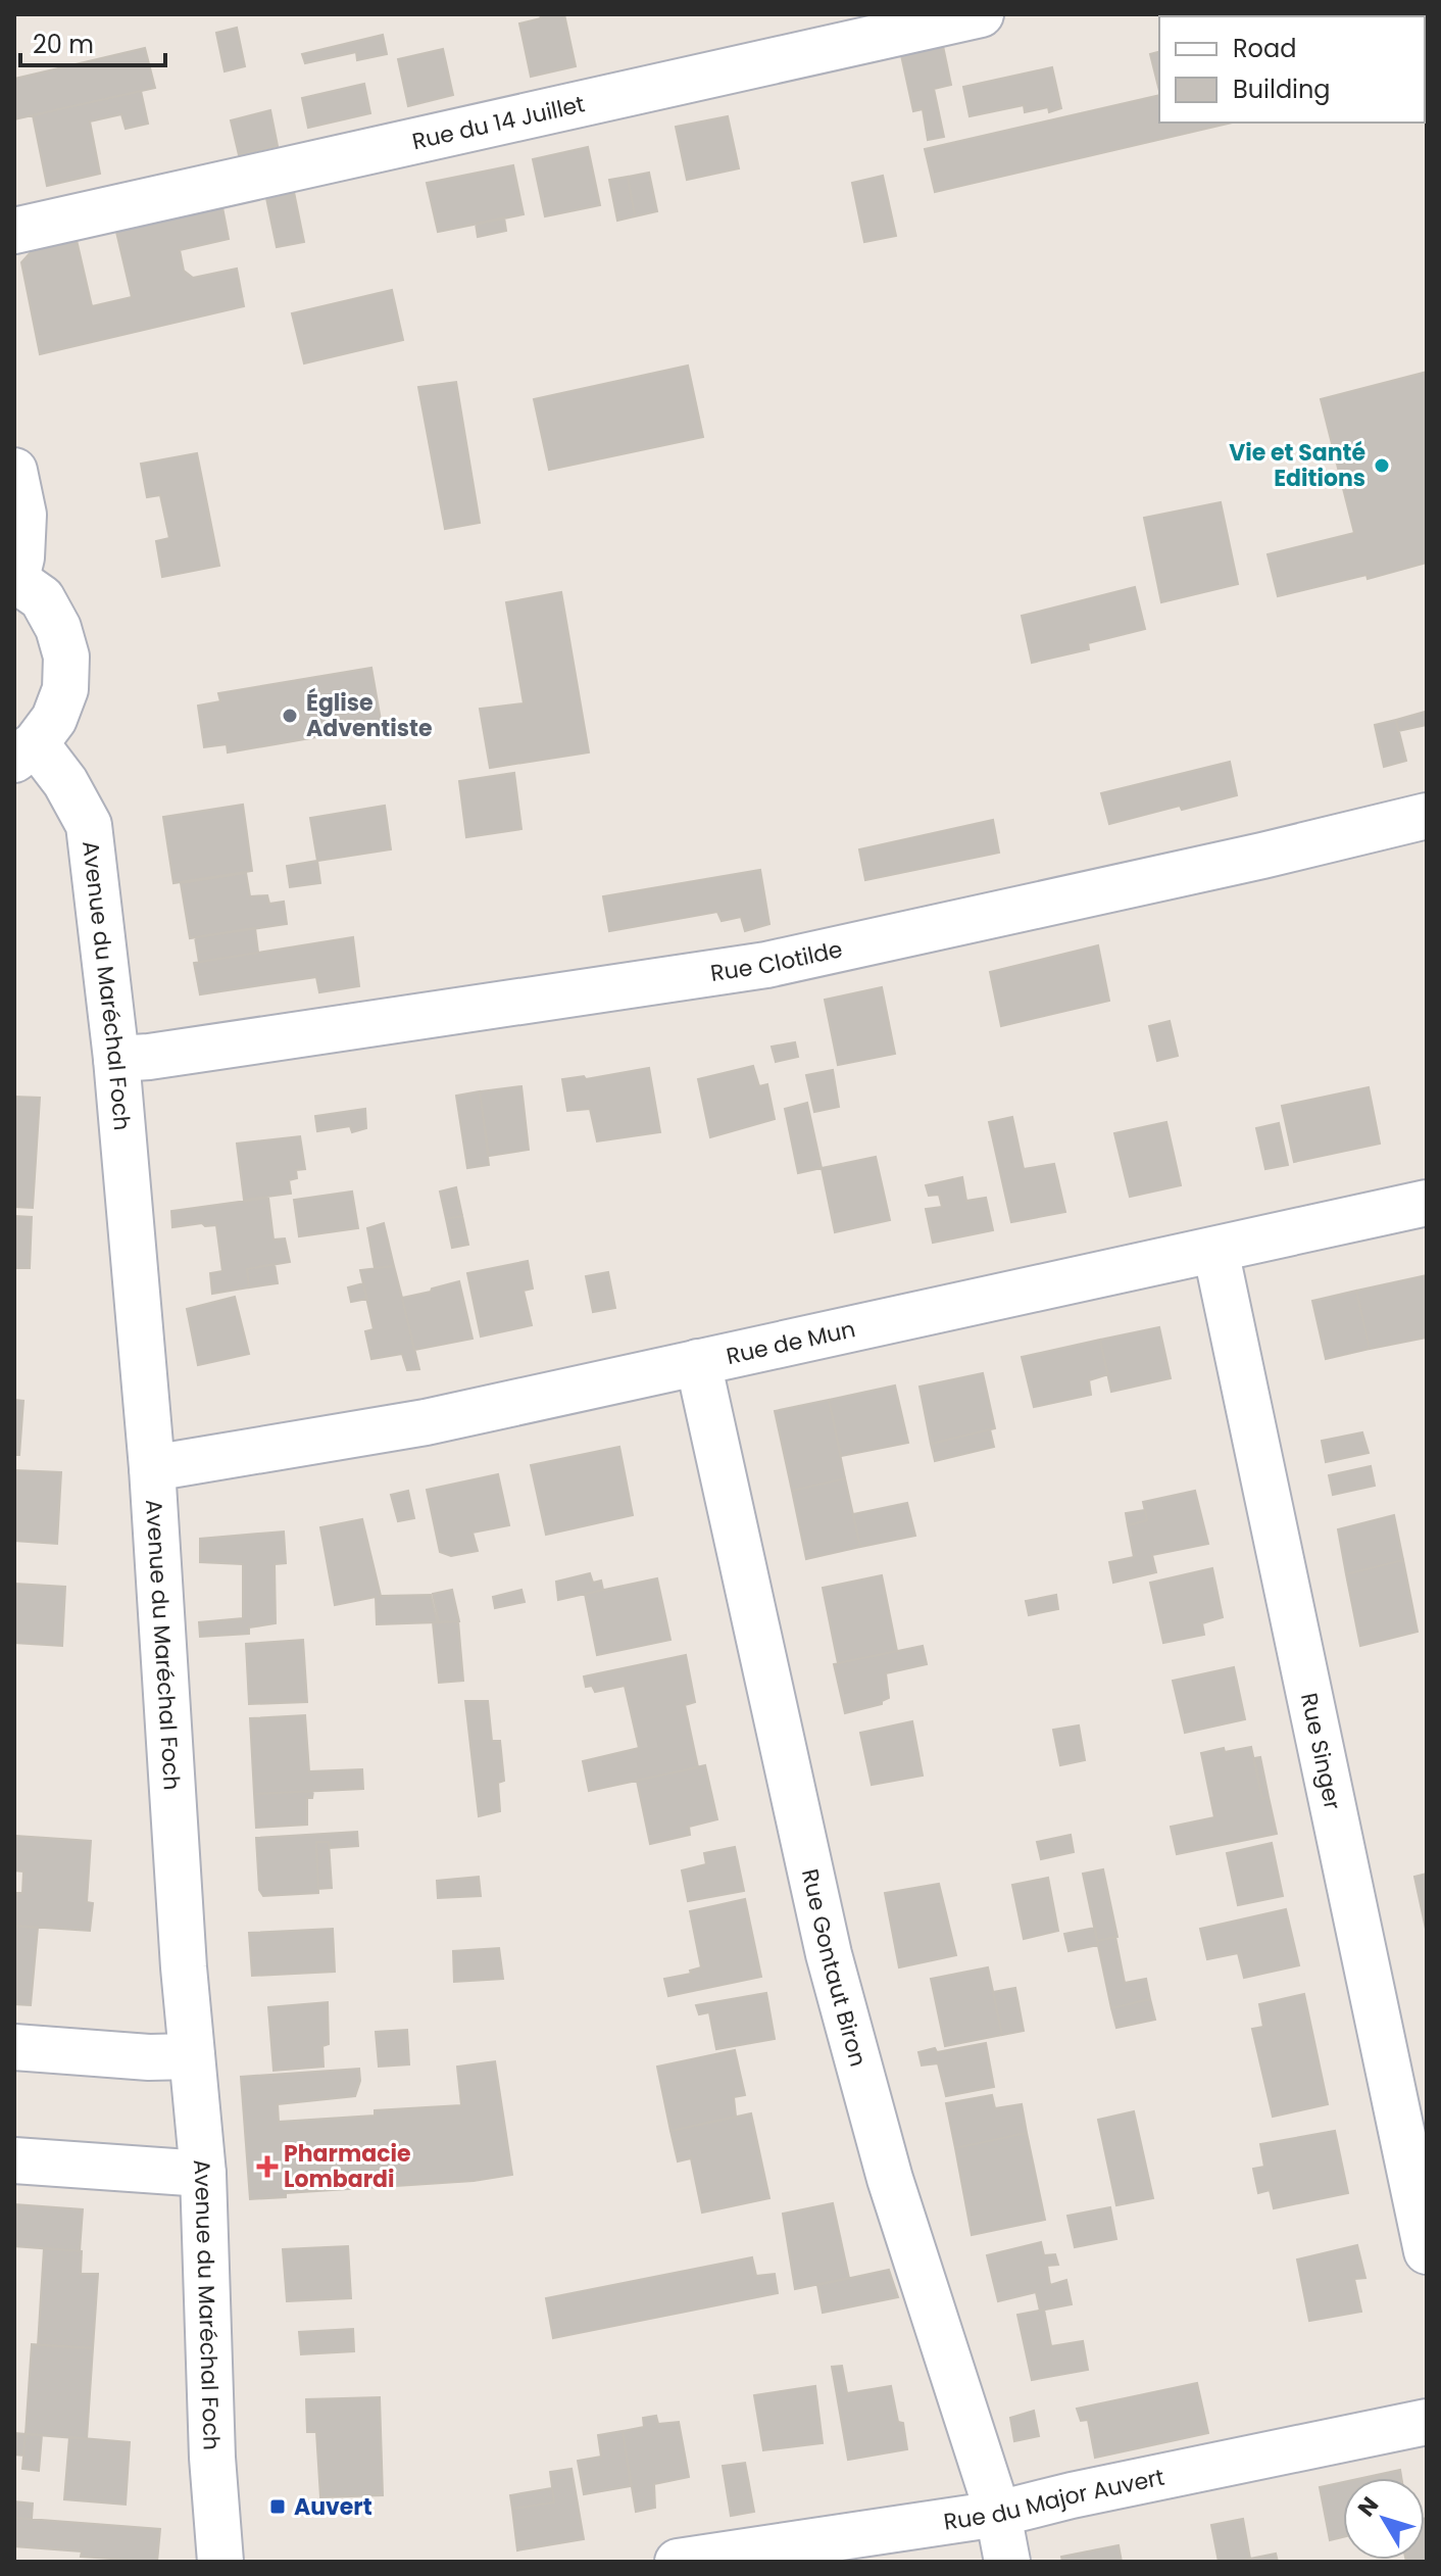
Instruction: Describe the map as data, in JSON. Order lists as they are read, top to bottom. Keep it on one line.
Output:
{"streets":{"street":["Rue du 14 Juillet","Rue Clotilde","Avenue du Maréchal Foch","Rue de Mun","Rue Singer","Rue Gontaut Biron","Rue du Major Auvert"]},"crossings":[["Rue Clotilde","Avenue du Maréchal Foch"],["Avenue du Maréchal Foch","Rue de Mun"],["Rue de Mun","Rue Singer"],["Rue de Mun","Rue Gontaut Biron"],["Rue Gontaut Biron","Rue du Major Auvert"]],"places":{"other":["Vie et Santé Editions","Église Adventiste"],"health":["Pharmacie Lombardi"],"transit":["Auvert"]},"legend":["Road","Building"],"scale_bar":"20 m","north":"top left"}
